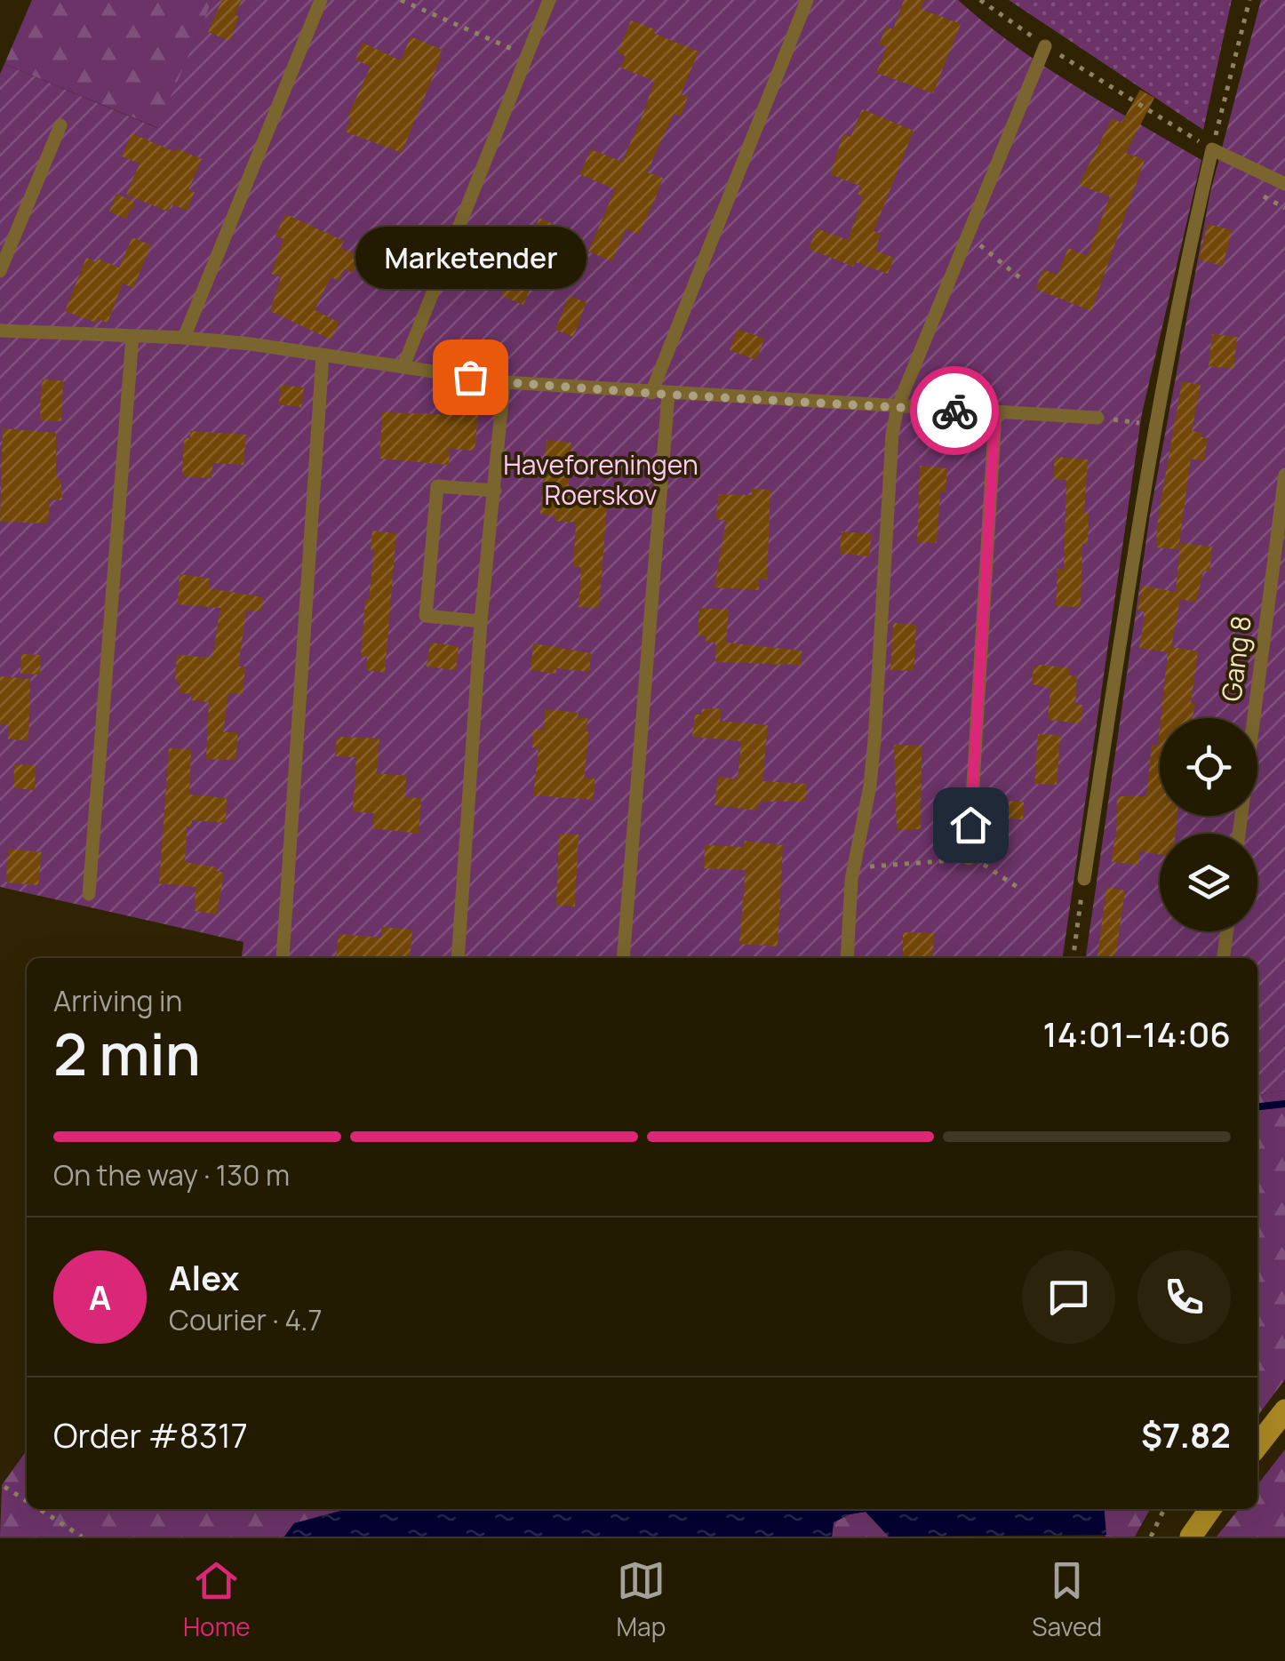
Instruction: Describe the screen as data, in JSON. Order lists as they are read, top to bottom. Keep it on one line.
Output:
{"streets":{"lane":["Gang 8"]},"parks":["Haveforeningen Roerskov"],"places":["Marketender"],"page":{"bubble":"Marketender","heading":["2 min","Arriving in","14:01–14:06"],"panel":["Alex","Courier · 4.7","Order #8317","$7.82"],"bar":"On the way · 130 m","round":"A","tabs":["Home","Map","Saved"]}}
